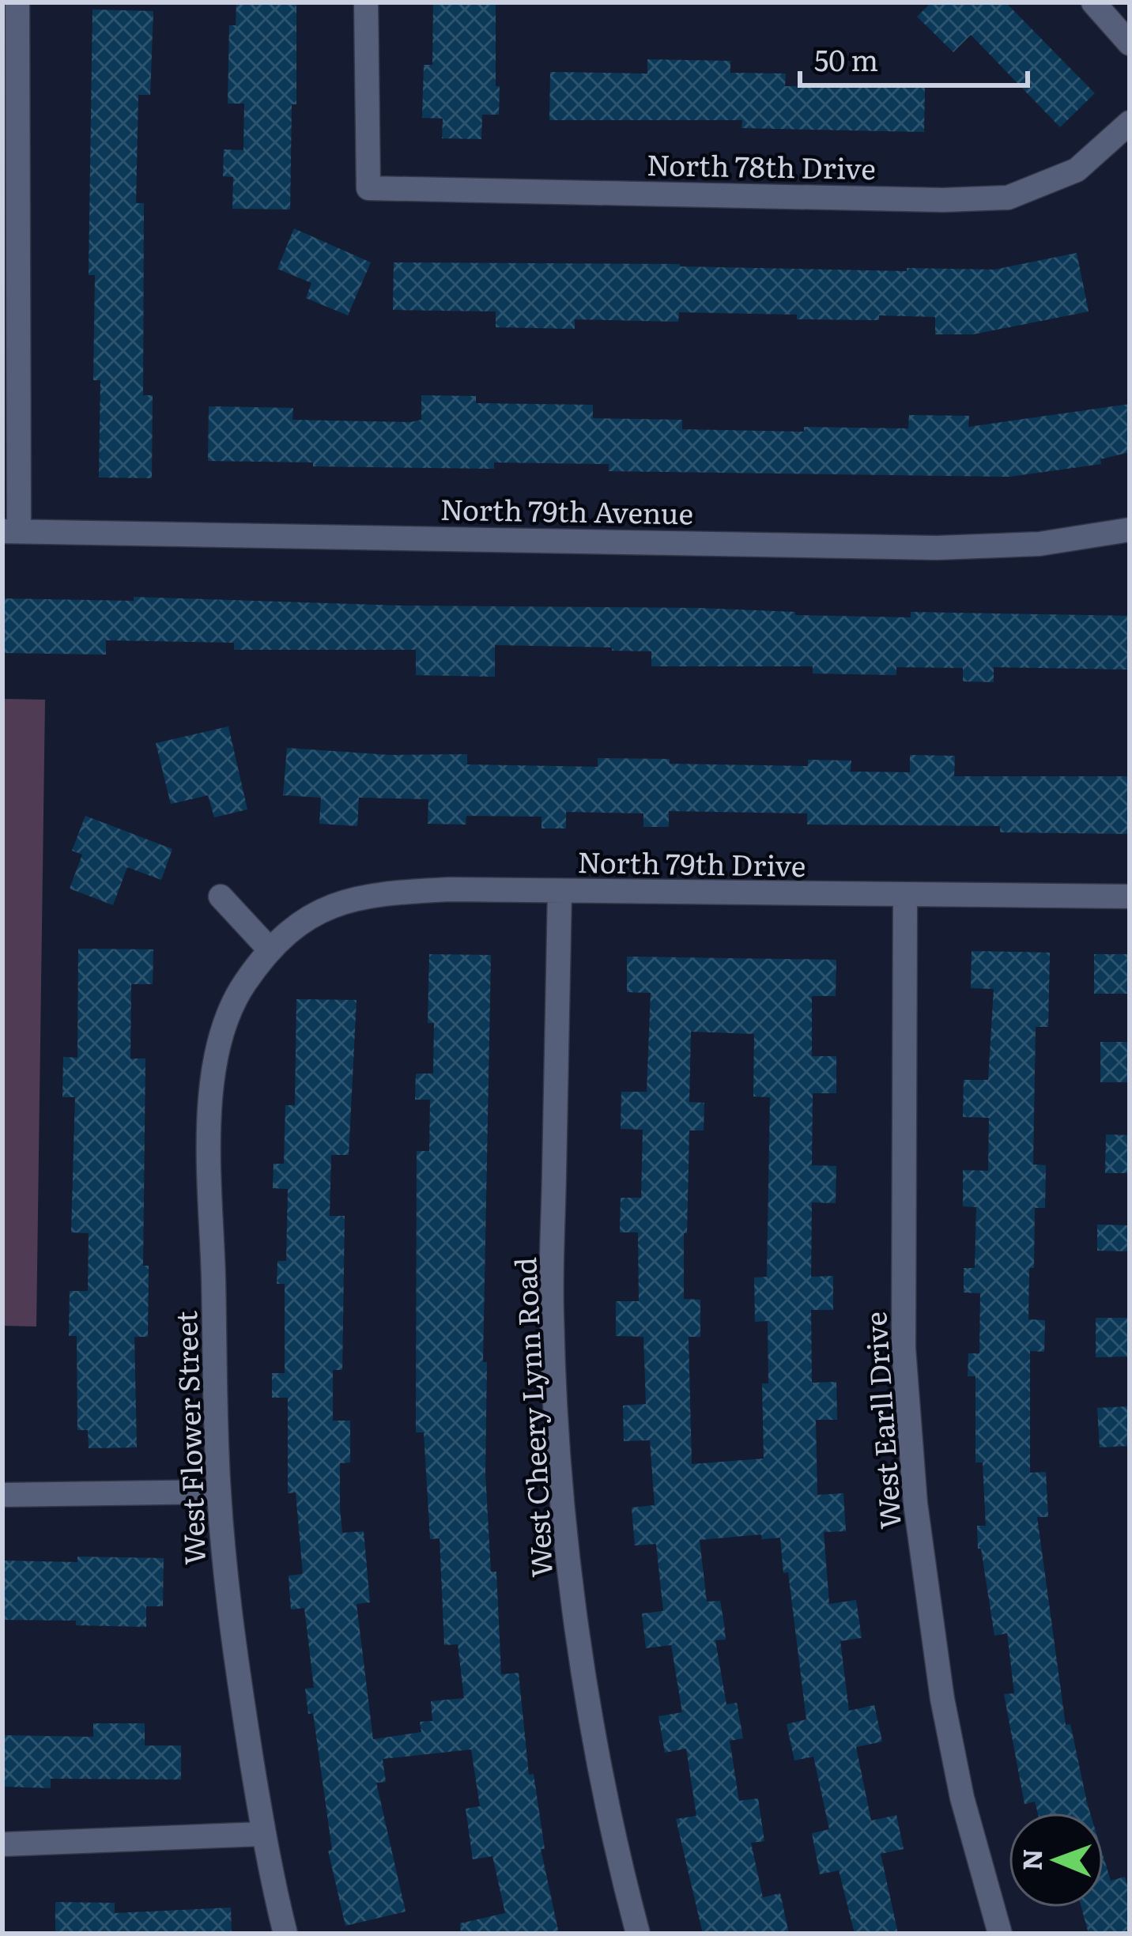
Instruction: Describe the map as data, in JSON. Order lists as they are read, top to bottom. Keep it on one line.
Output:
{"streets":{"street":["North 78th Drive","North 79th Avenue","North 79th Drive","West Cheery Lynn Road","West Earll Drive","West Flower Street"]},"crossings":[["North 79th Drive","West Cheery Lynn Road"],["North 79th Drive","West Earll Drive"],["North 79th Drive","West Flower Street"]],"scale_bar":"50 m","north":"left"}
